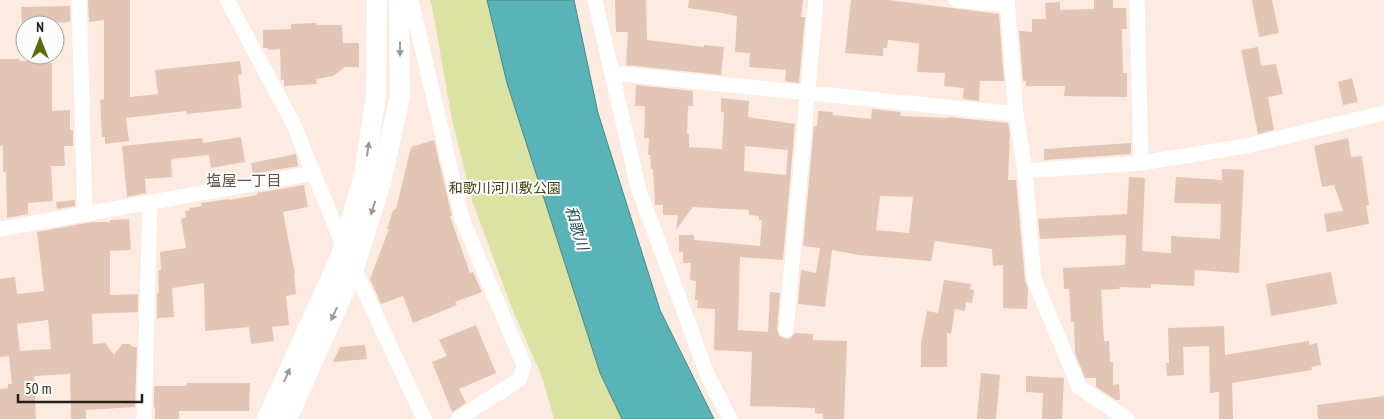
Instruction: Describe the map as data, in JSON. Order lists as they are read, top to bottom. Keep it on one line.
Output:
{"districts":["塩屋一丁目"],"water":["和歌川"],"parks":["和歌川河川敷公園"],"scale_bar":"50 m","north":"top"}
